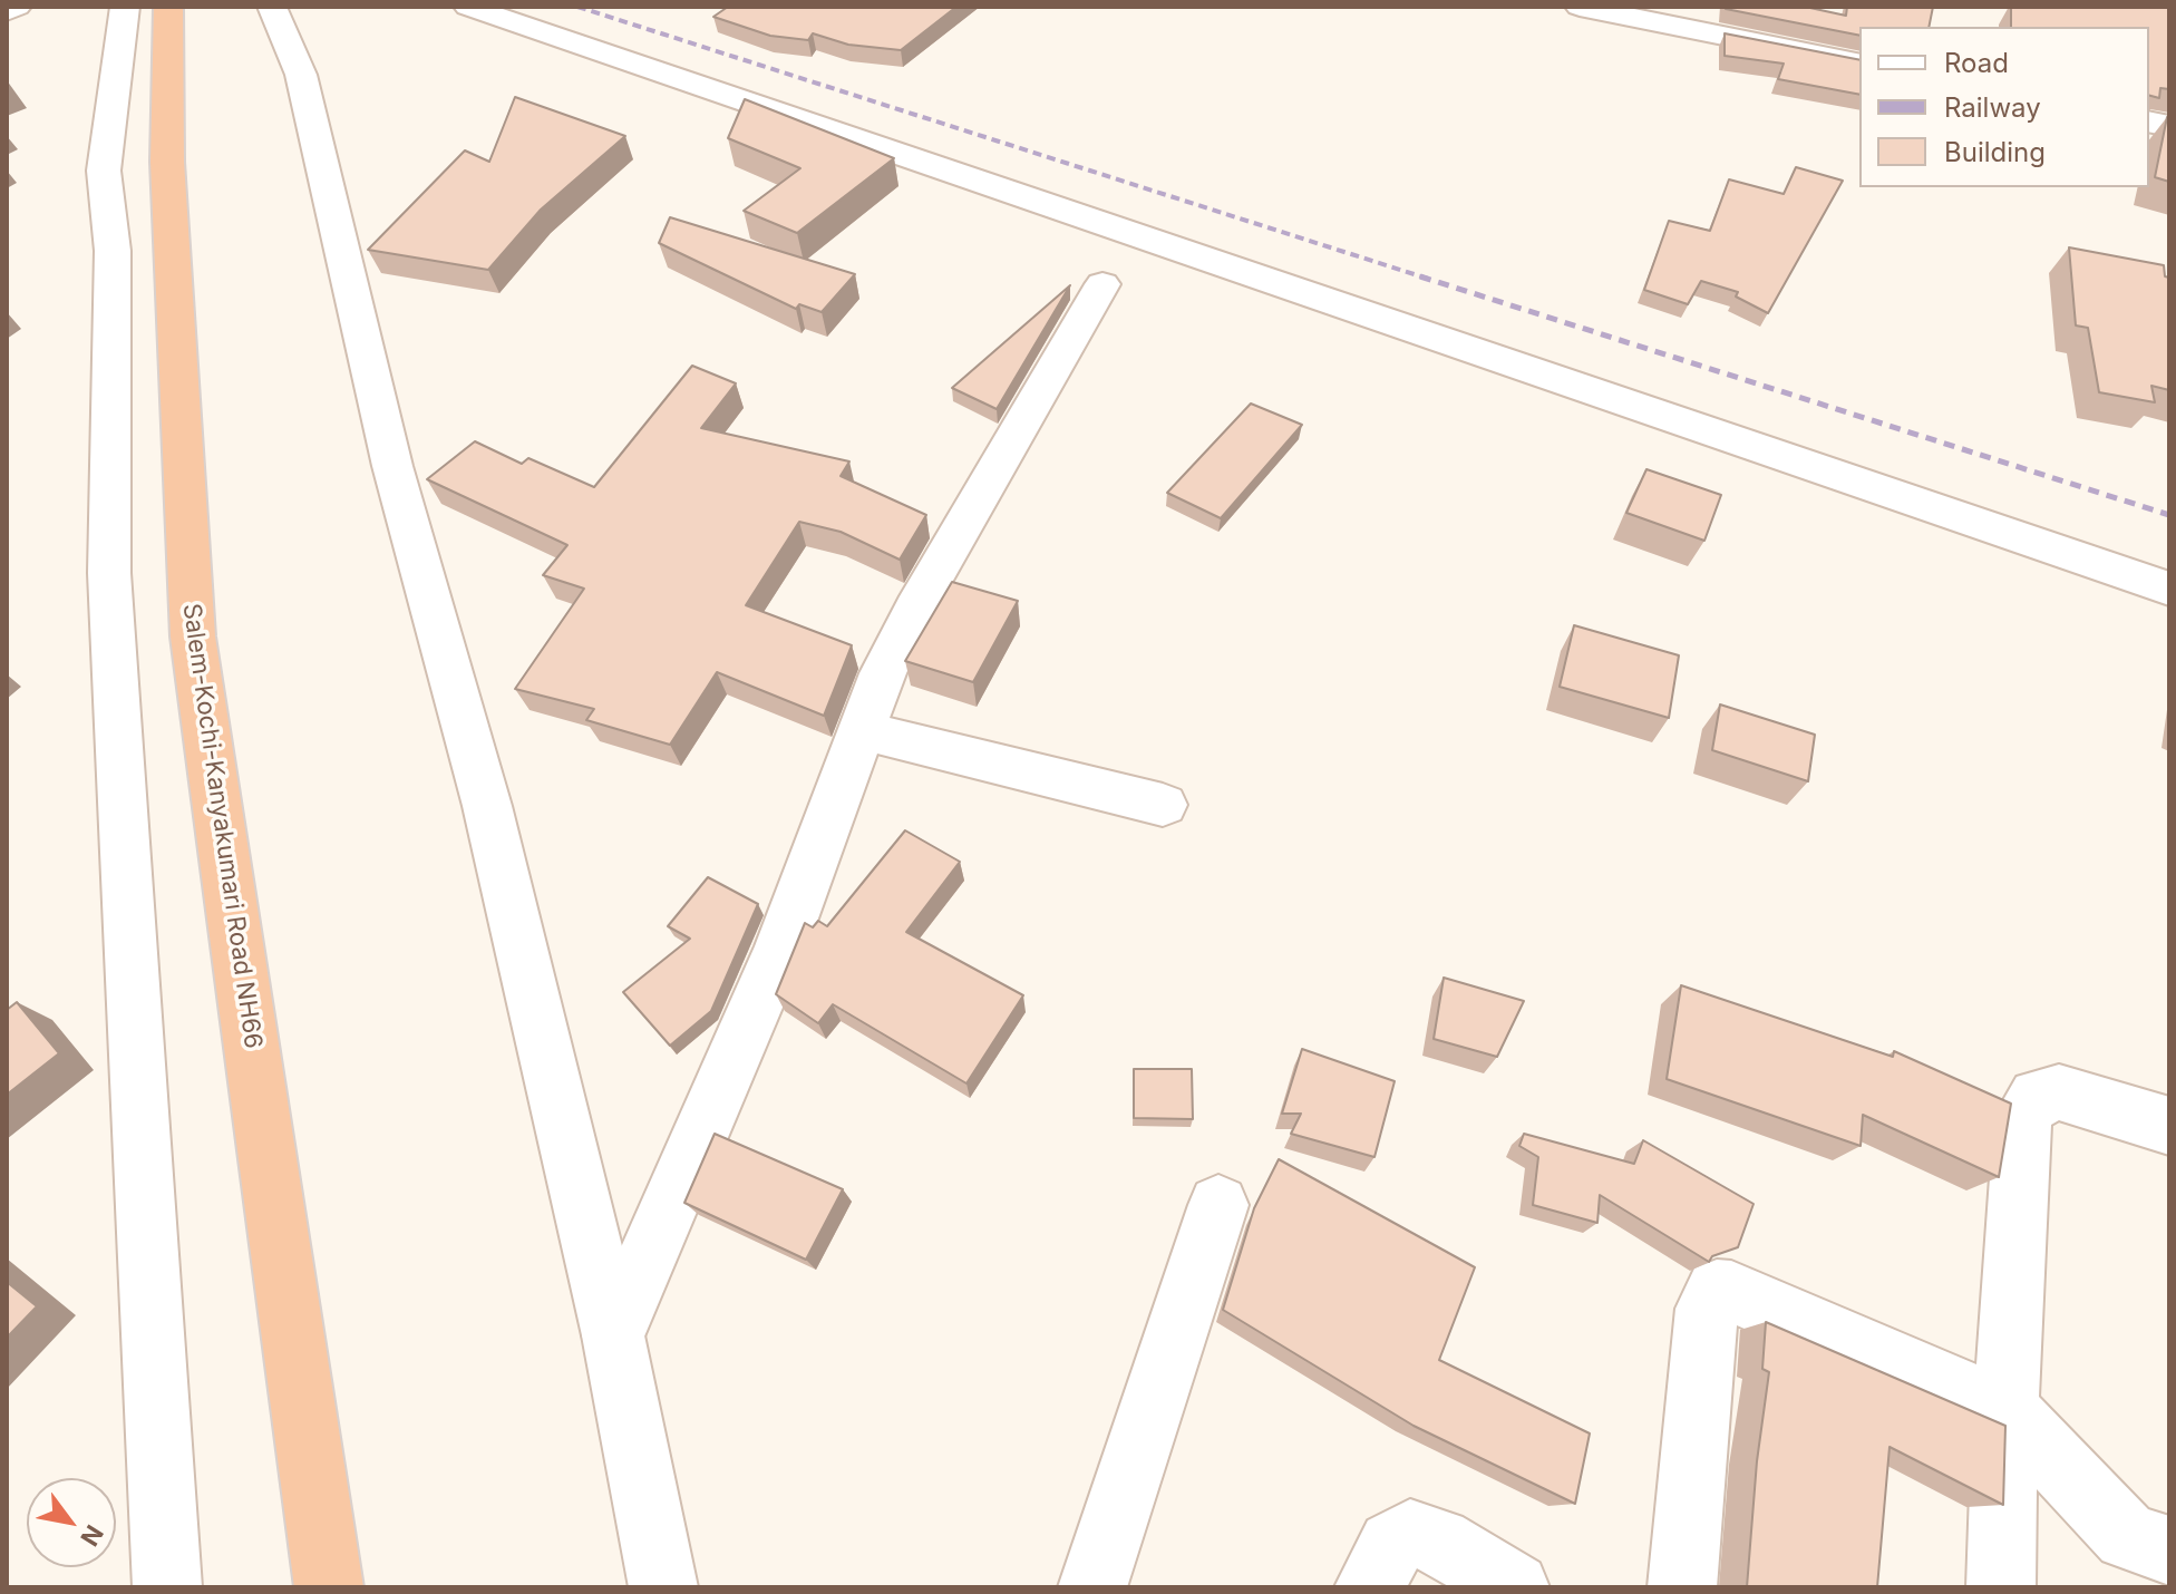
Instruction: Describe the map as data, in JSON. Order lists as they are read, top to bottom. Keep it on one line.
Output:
{"streets":{"highway":["Salem-Kochi-Kanyakumari Road NH66"]},"legend":["Road","Railway","Building"],"north":"bottom right"}
